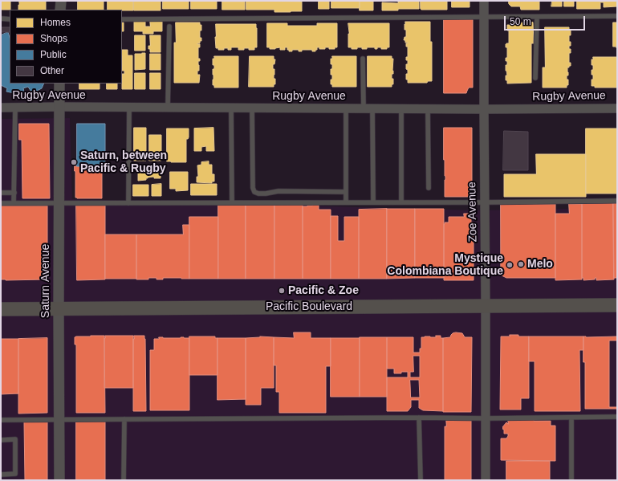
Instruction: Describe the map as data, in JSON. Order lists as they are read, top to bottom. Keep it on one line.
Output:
{"streets":{"main road":["Pacific Boulevard"],"street":["Rugby Avenue","Zoe Avenue","Saturn Avenue"]},"crossings":[["Rugby Avenue","Zoe Avenue"],["Rugby Avenue","Saturn Avenue"],["Zoe Avenue","Pacific Boulevard"],["Saturn Avenue","Pacific Boulevard"]],"places":["Saturn, between Pacific & Rugby","Melo","Mystique Colombiana Boutique","Pacific & Zoe"],"legend":["Homes","Shops","Public","Other"],"scale_bar":"50 m"}
